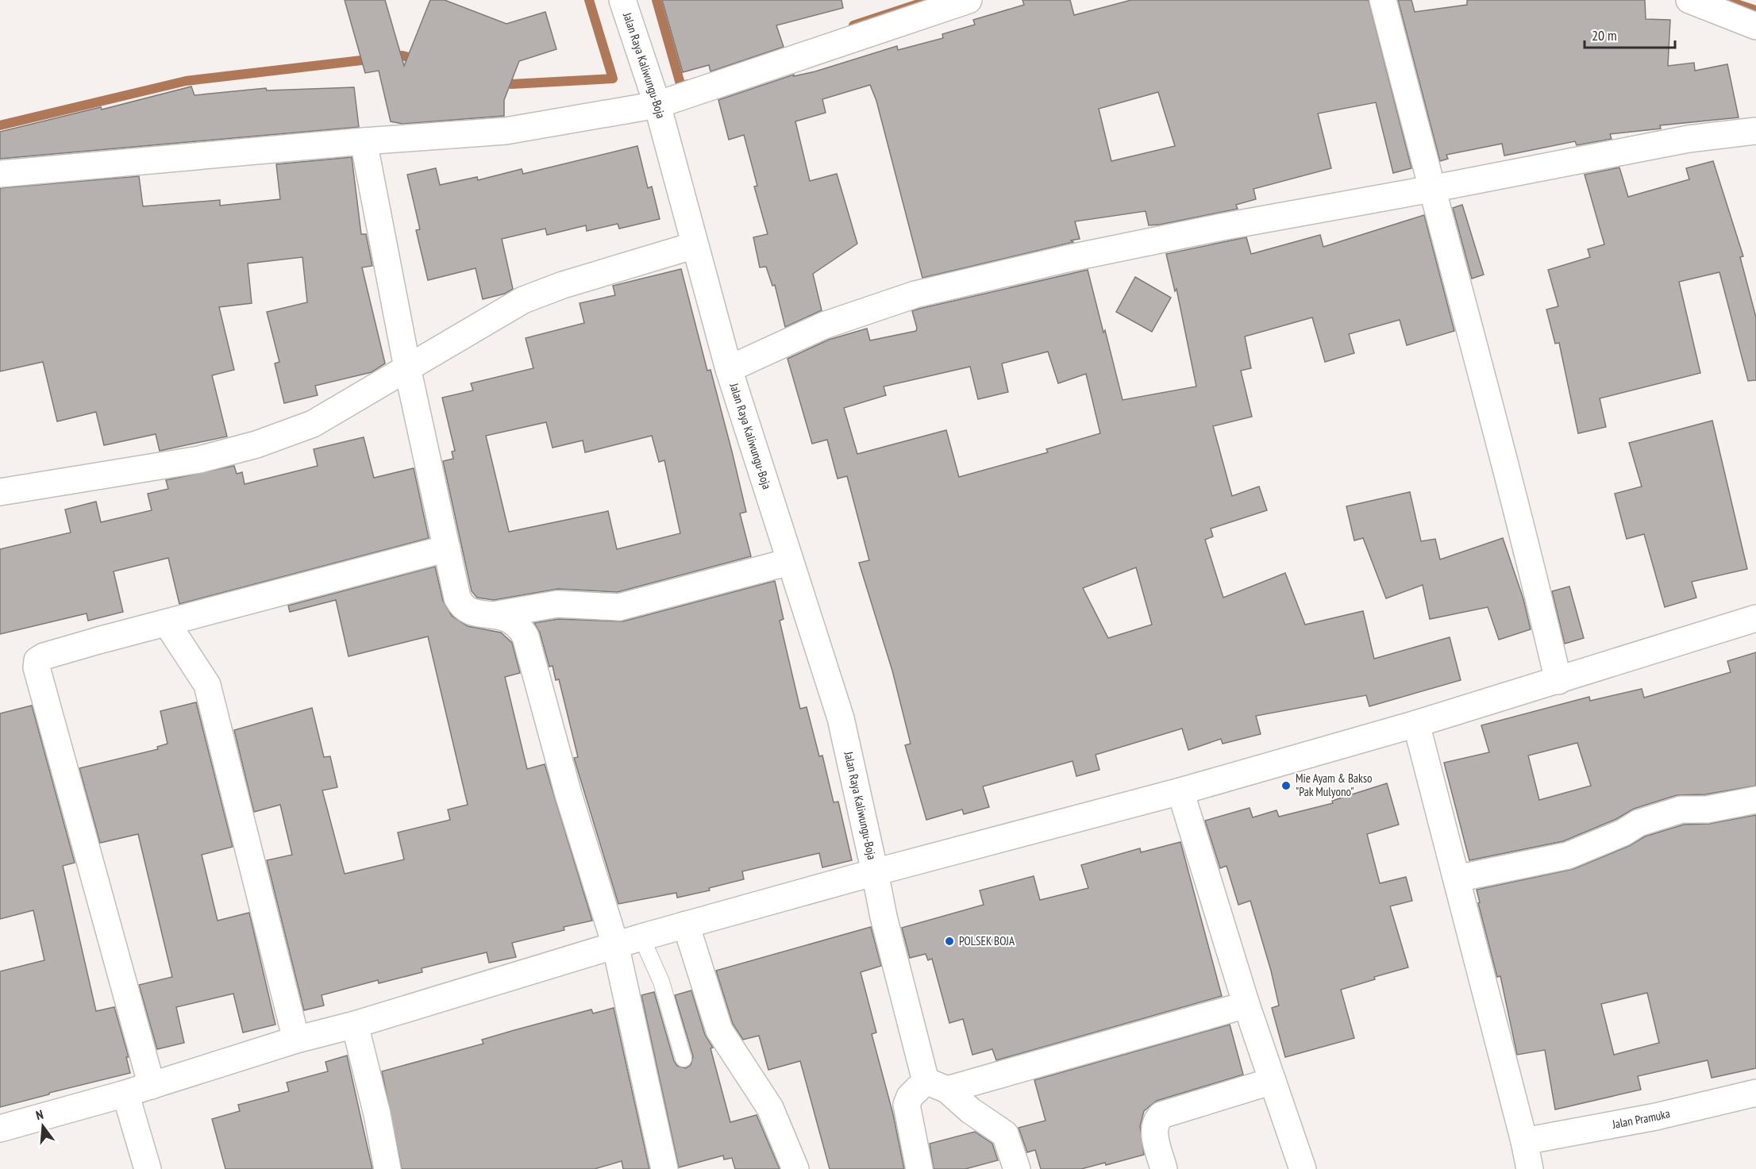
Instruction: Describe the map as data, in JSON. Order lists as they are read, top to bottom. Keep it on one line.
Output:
{"streets":{"street":["Jalan Raya Kaliwungu-Boja","Jalan Pramuka"]},"places":["Mie Ayam & Bakso \"Pak Mulyono\"","POLSEK BOJA"],"scale_bar":"20 m","north":"top"}
